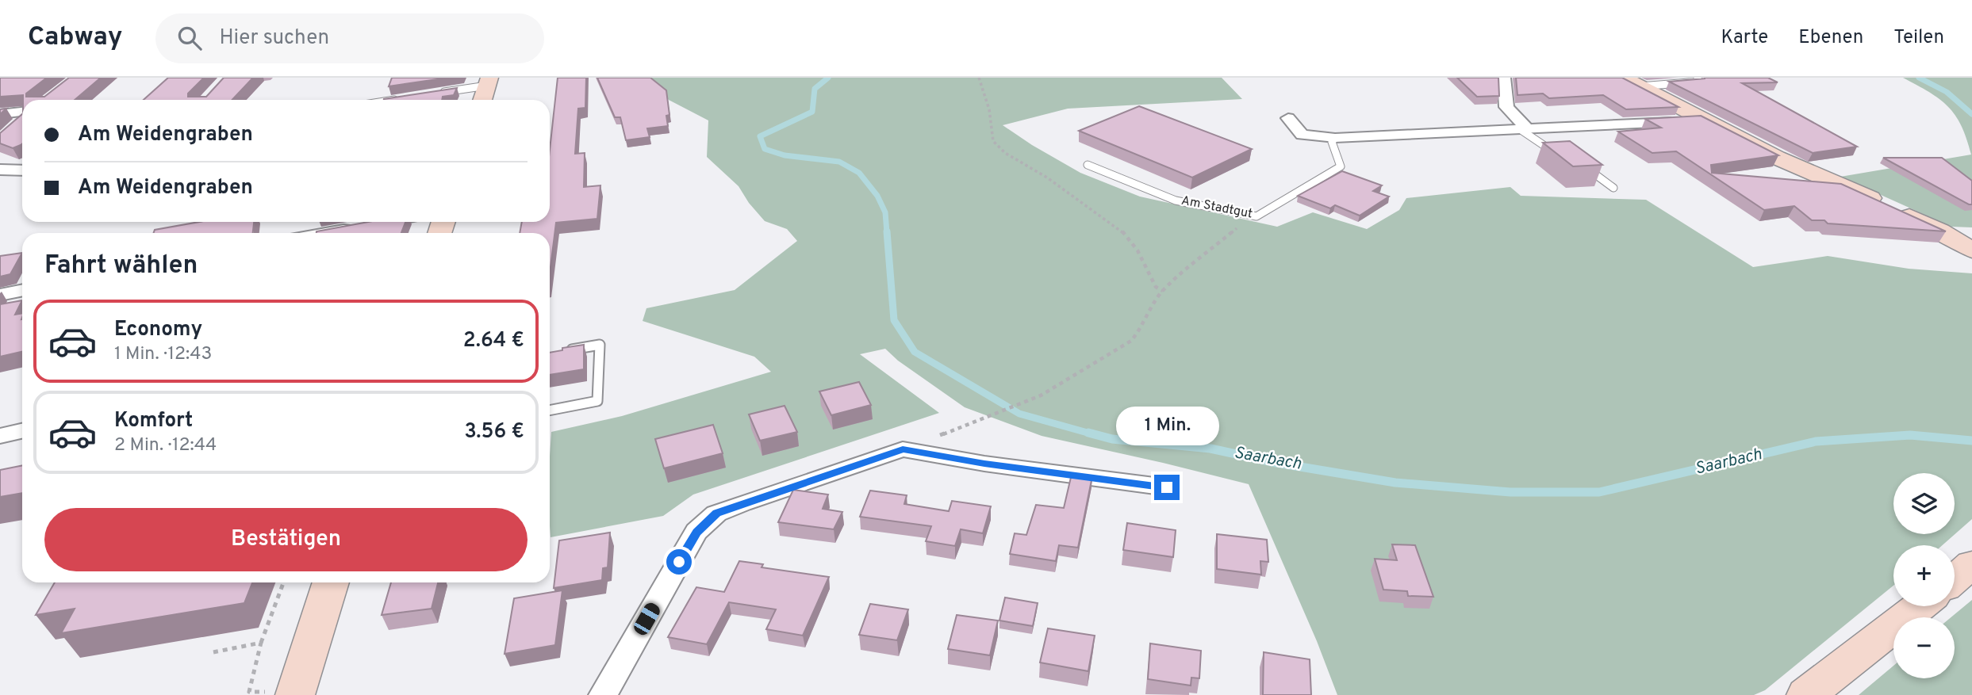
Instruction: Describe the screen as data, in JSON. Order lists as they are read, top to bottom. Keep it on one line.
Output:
{"streets":{"lane":["Am Stadtgut"]},"water":["Saarbach"],"page":{"header":"Cabway","search":"Hier suchen","nav":["Karte","Ebenen","Teilen"],"banner":["Am Weidengraben","Am Weidengraben"],"heading":"Fahrt wählen","list":[{"name":"Economy","note":"1 Min. · 12:43","value":"2.64 €"},{"name":"Komfort","note":"2 Min. · 12:44","value":"3.56 €"}],"bubble":"1 Min.","map_buttons":["+","−"],"buttons":"Bestätigen"}}
